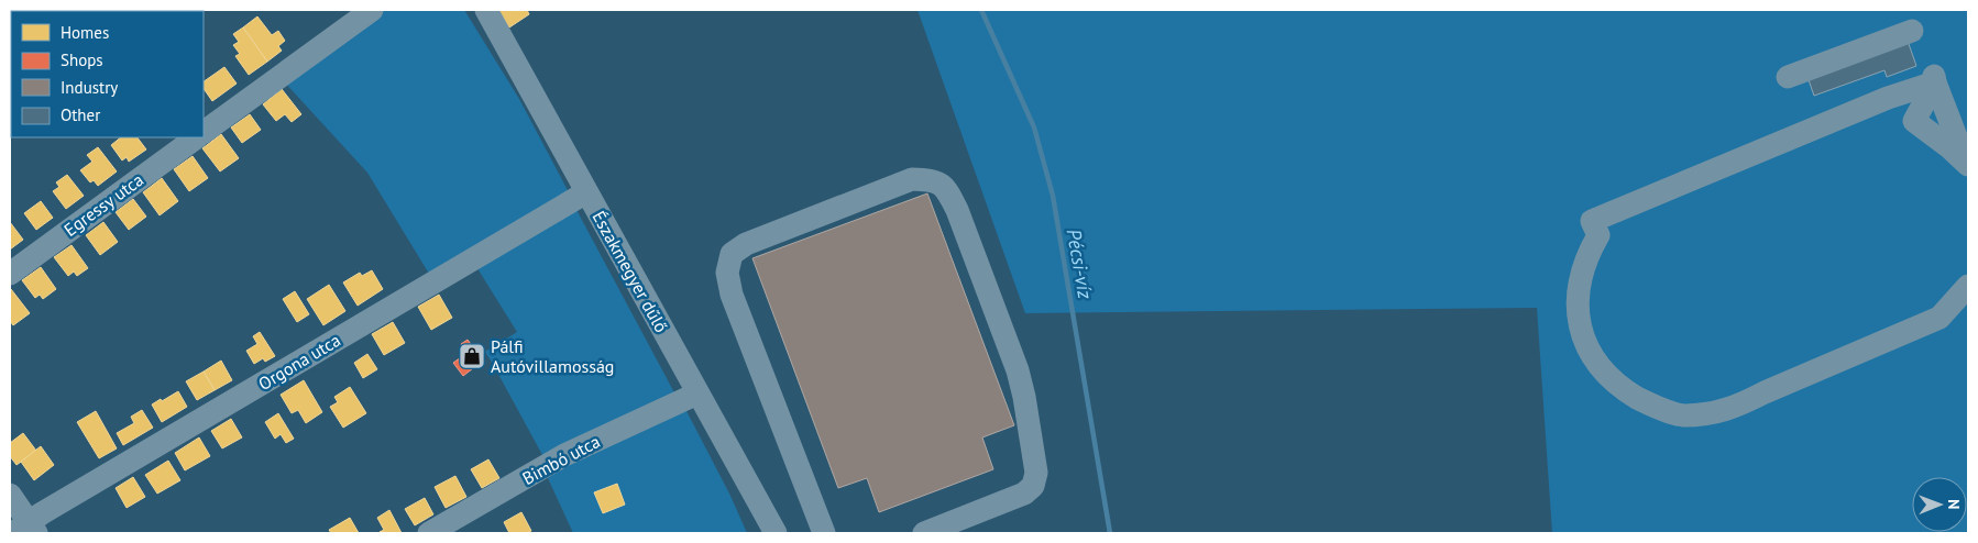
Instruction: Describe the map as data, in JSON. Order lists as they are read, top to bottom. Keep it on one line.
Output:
{"streets":{"street":["Egressy utca","Északmegyer dűlő","Orgona utca","Bimbó utca"]},"crossings":[["Északmegyer dűlő","Orgona utca"],["Északmegyer dűlő","Bimbó utca"]],"water":["Pécsi-víz"],"places":{"shop":["Pálfi Autóvillamosság"]},"legend":["Homes","Shops","Industry","Other"],"north":"right"}
